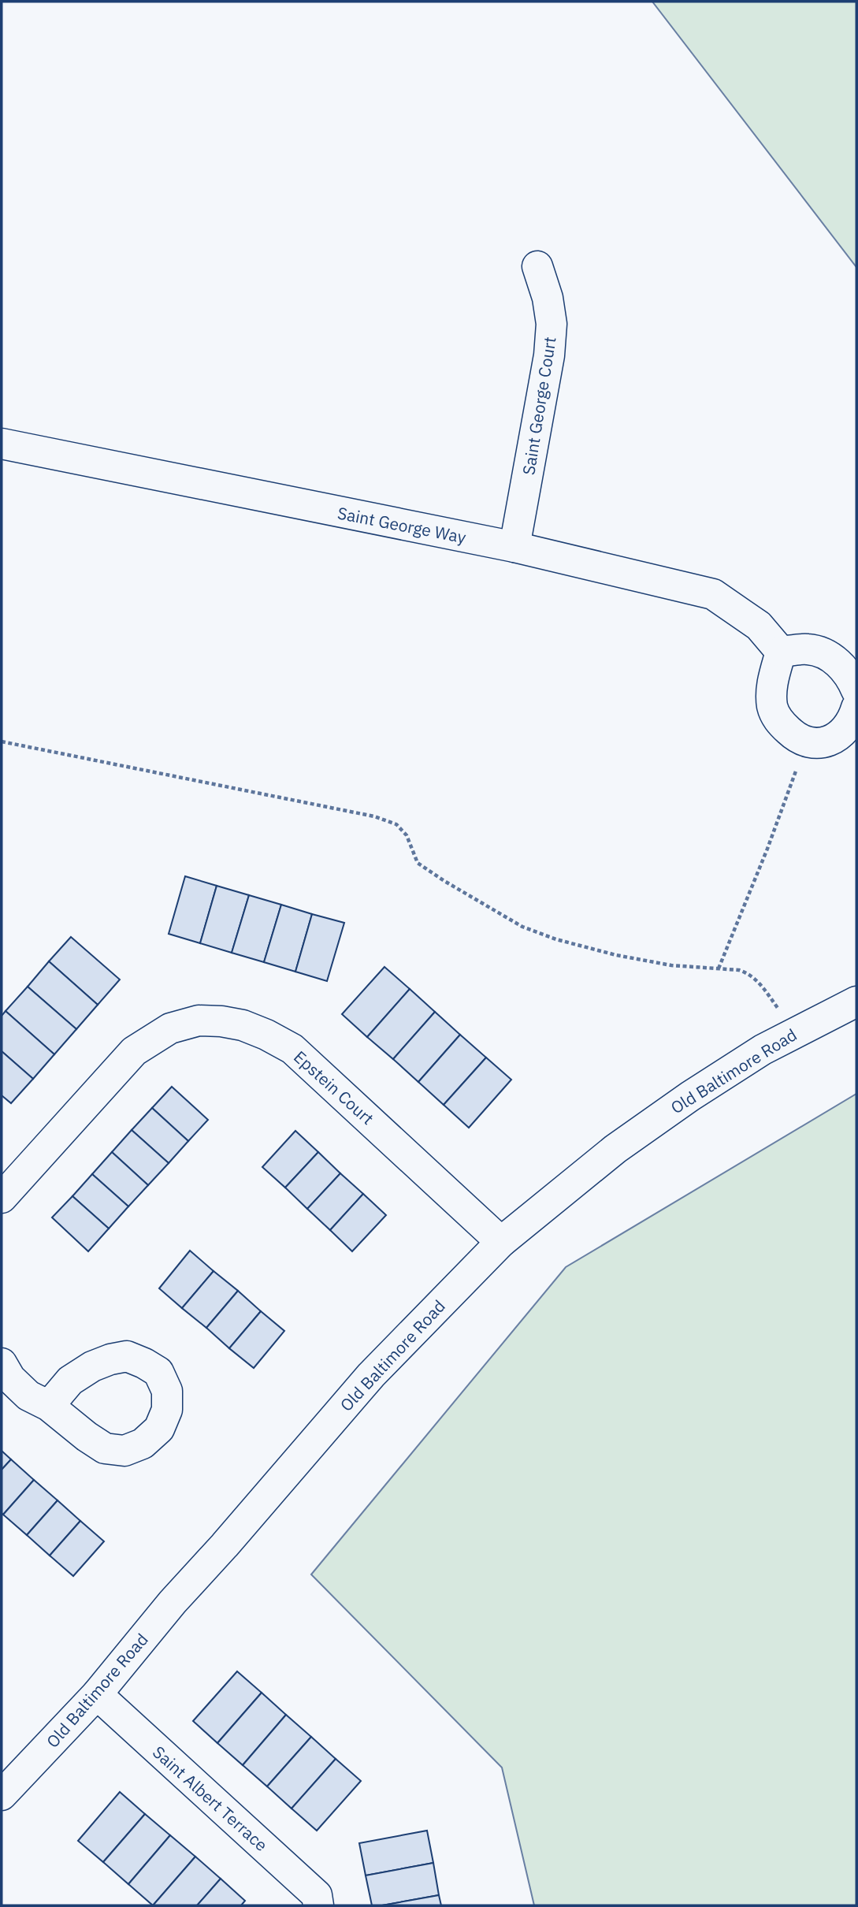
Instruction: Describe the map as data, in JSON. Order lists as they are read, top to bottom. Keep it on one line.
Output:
{"streets":{"street":["Saint George Court","Saint George Way","Old Baltimore Road","Epstein Court","Saint Albert Terrace"]},"crossings":[["Saint George Court","Saint George Way"],["Old Baltimore Road","Epstein Court"],["Old Baltimore Road","Saint Albert Terrace"]]}
